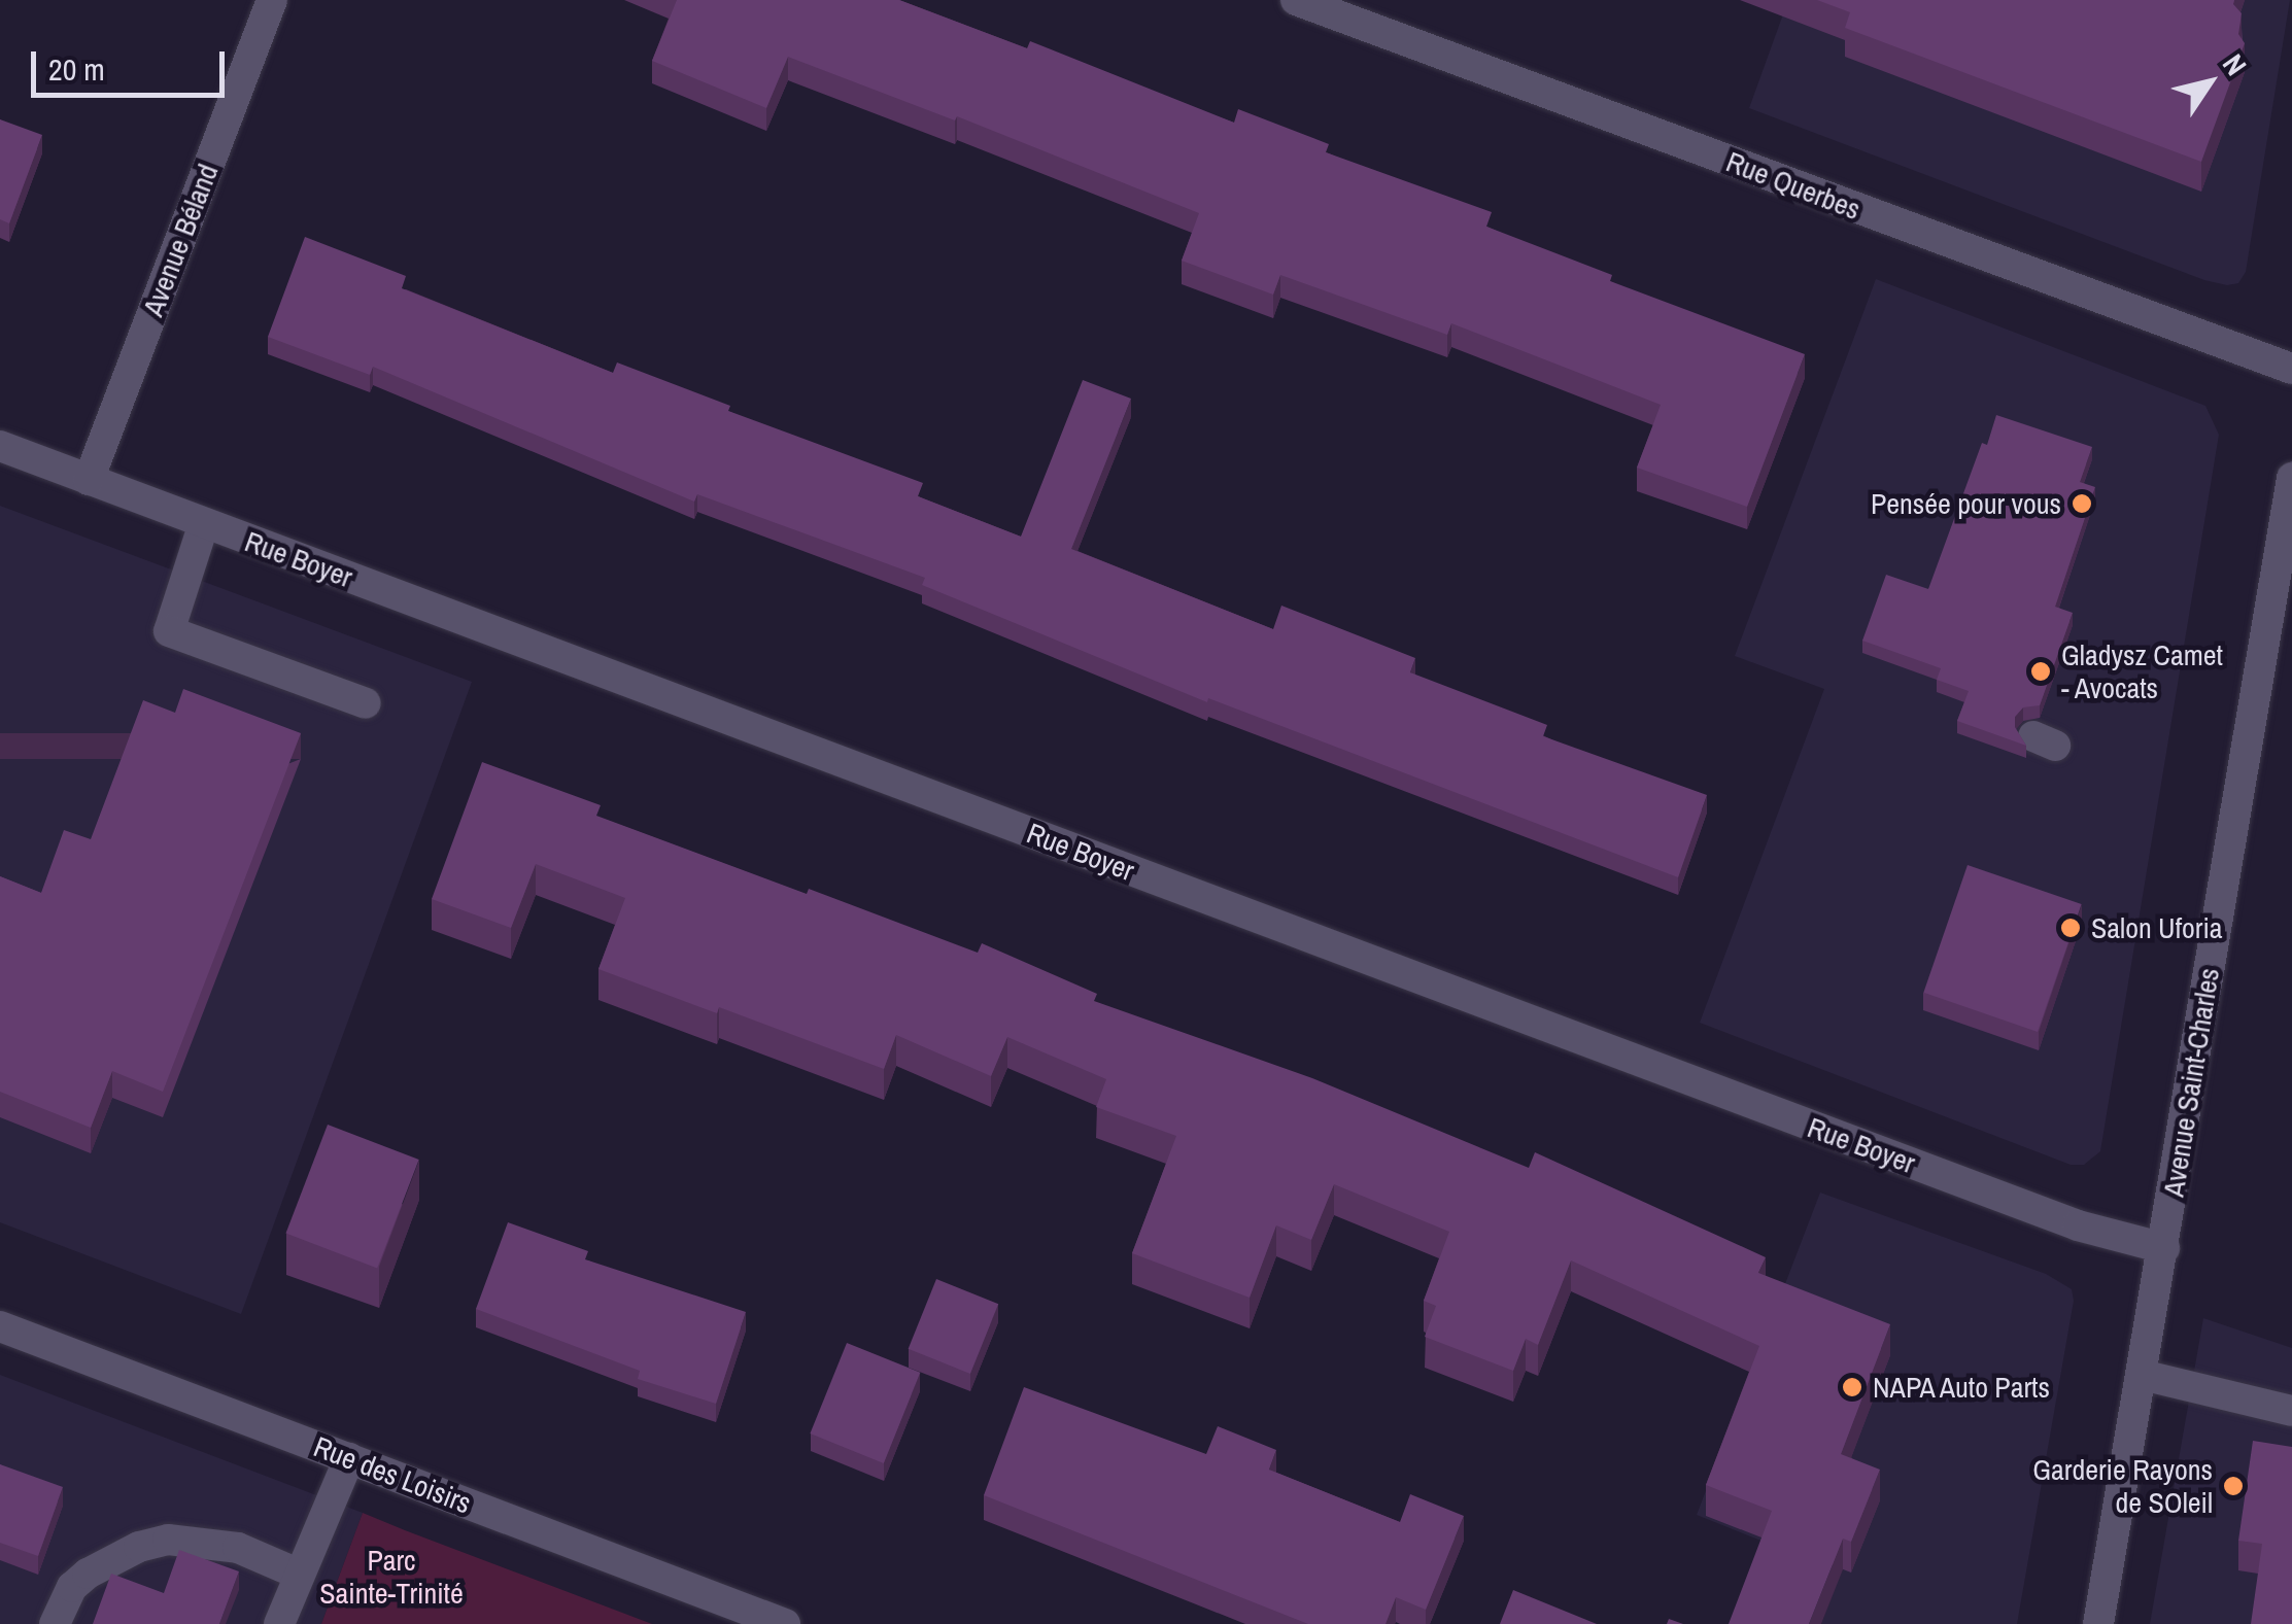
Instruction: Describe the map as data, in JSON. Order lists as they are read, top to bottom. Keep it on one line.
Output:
{"streets":{"street":["Rue Querbes","Avenue Béland","Rue Boyer","Avenue Saint-Charles","Rue des Loisirs"]},"crossings":[["Avenue Béland","Rue Boyer"],["Rue Boyer","Avenue Saint-Charles"]],"parks":["Parc Sainte-Trinité"],"places":["Pensée pour vous","Gladysz Camet - Avocats","Salon Uforia","NAPA Auto Parts","Garderie Rayons de SOleil"],"scale_bar":"20 m","north":"top right"}
